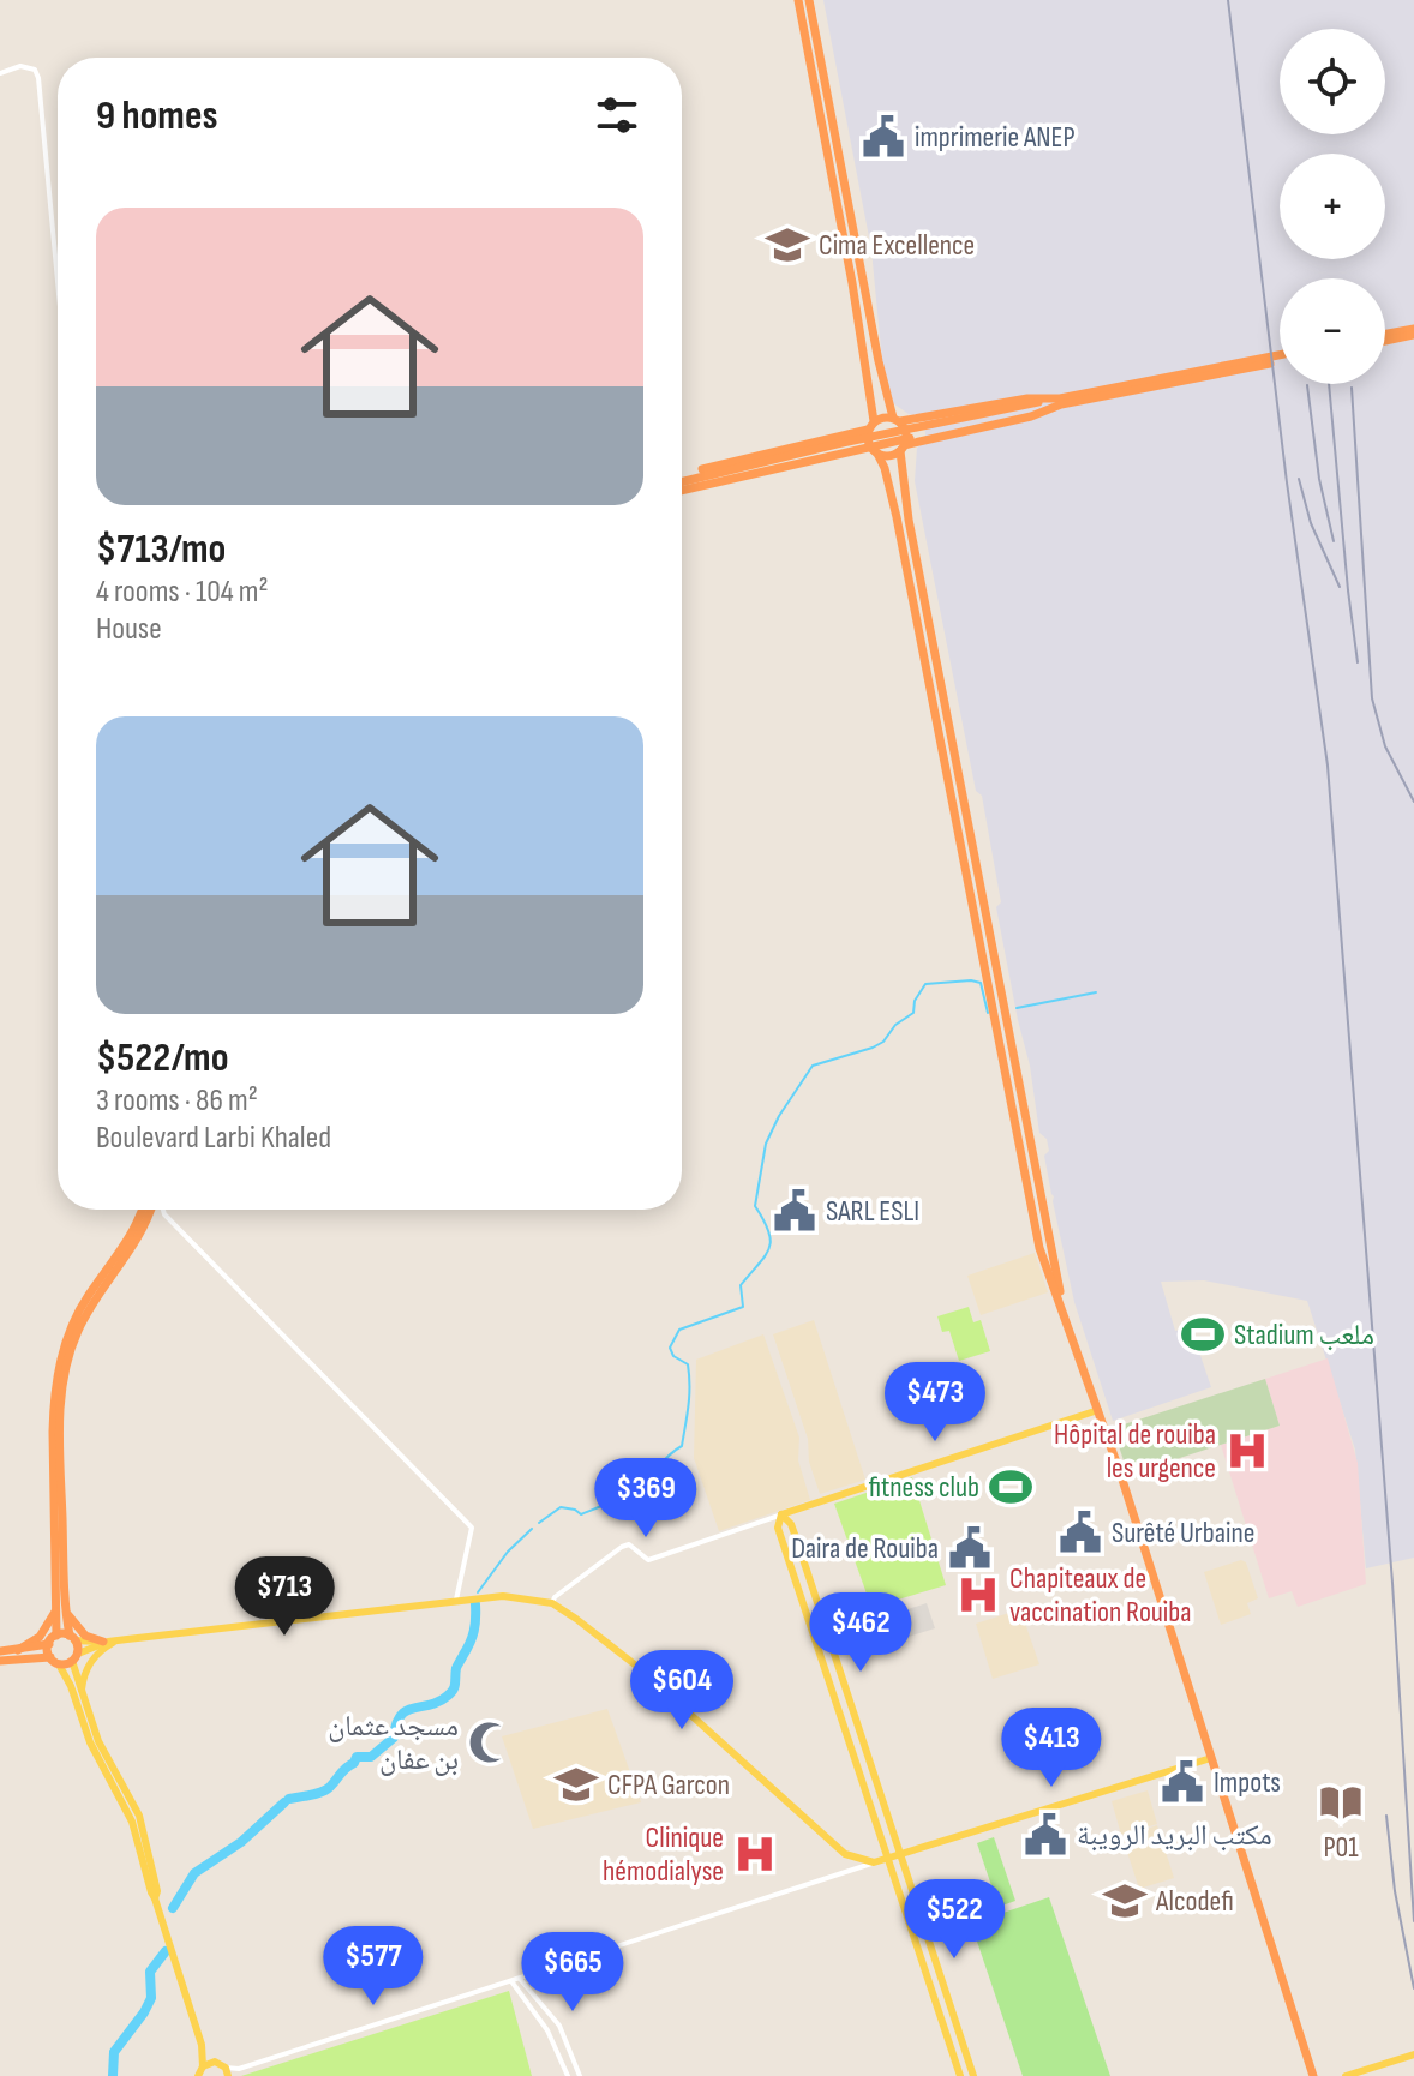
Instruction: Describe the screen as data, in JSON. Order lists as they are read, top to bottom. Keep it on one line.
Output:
{"places":{"public building":["imprimerie ANEP","SARL ESLI","Surêté Urbaine","Daira de Rouiba","Impots","مكتب البريد الرويبة"],"school or university":["Cima Excellence","CFPA Garcon","Alcodefi"],"sports":["Stadium ملعب","fitness club"],"hospital":["Hôpital de rouiba les urgence","Chapiteaux de vaccination Rouiba","Clinique hémodialyse"],"mosque":["مسجد عثمان بن عفان"],"library":["P01"]},"page":{"map_buttons":["+","−"],"heading":"9 homes","list":[{"name":"$713/mo","note":"4 rooms · 104 m² · House"},{"name":"$522/mo","note":"3 rooms · 86 m² · Boulevard Larbi Khaled"}],"price":["$473","$369","$713","$462","$604","$413","$522","$577","$665"]}}
